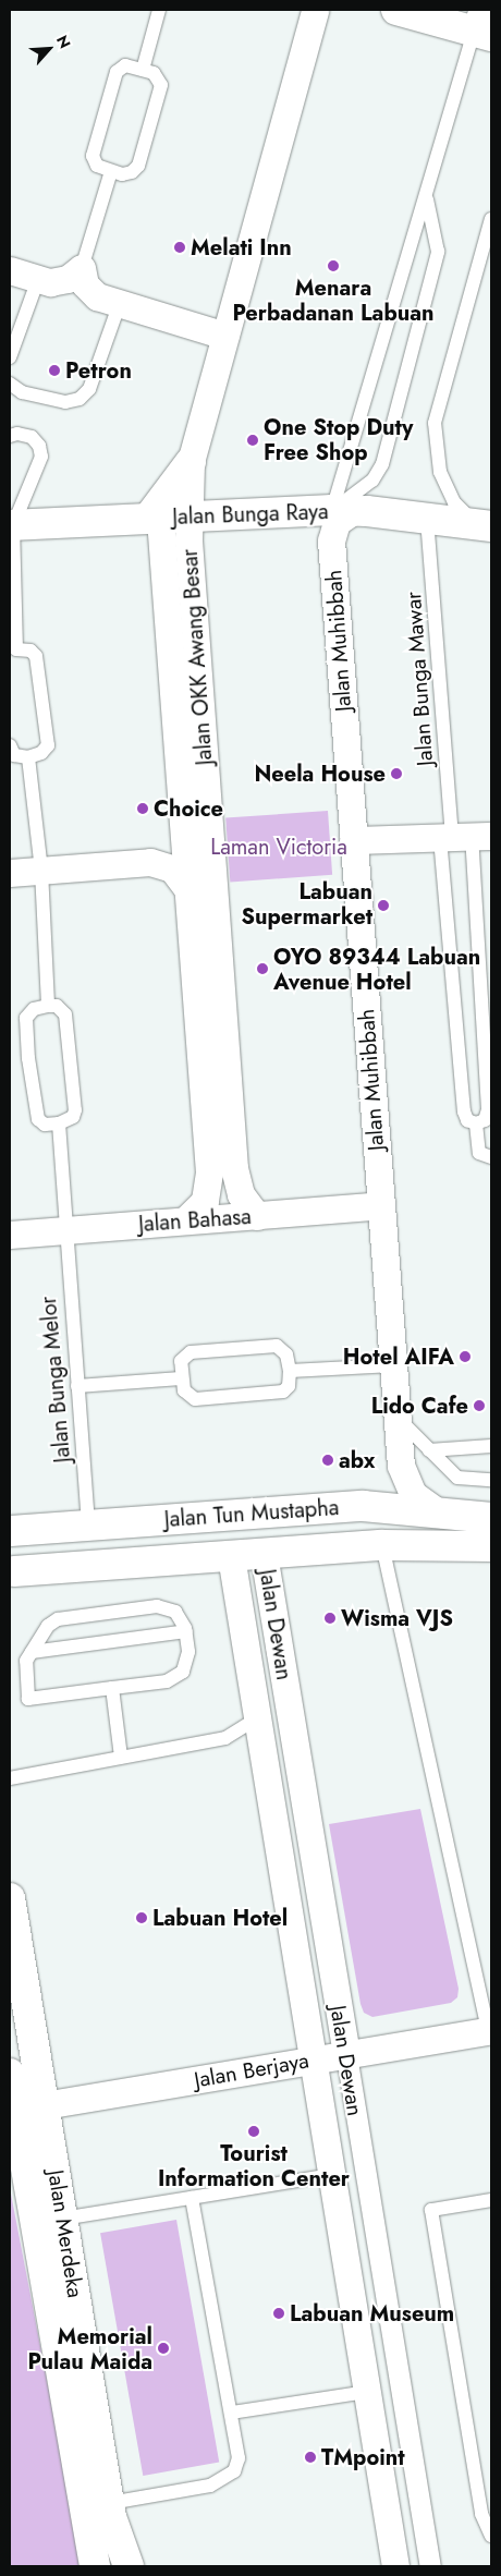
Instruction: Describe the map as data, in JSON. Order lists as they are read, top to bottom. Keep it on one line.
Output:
{"streets":{"main road":["Jalan Bunga Raya","Jalan Tun Mustapha","Jalan Merdeka"],"street":["Jalan Muhibbah","Jalan OKK Awang Besar","Jalan Bahasa","Jalan Dewan","Jalan Berjaya"],"lane":["Jalan Bunga Mawar","Jalan Bunga Melor"]},"crossings":[["Jalan Bunga Raya","Jalan Muhibbah"],["Jalan Bunga Raya","Jalan OKK Awang Besar"],["Jalan Bunga Raya","Jalan Bunga Mawar"],["Jalan Muhibbah","Jalan Bahasa"],["Jalan Muhibbah","Jalan Tun Mustapha"],["Jalan OKK Awang Besar","Jalan Bahasa"],["Jalan Bahasa","Jalan Bunga Melor"],["Jalan Bunga Melor","Jalan Tun Mustapha"],["Jalan Tun Mustapha","Jalan Dewan"],["Jalan Dewan","Jalan Berjaya"],["Jalan Berjaya","Jalan Merdeka"]],"parks":["Laman Victoria"],"places":["Melati Inn","Menara Perbadanan Labuan","Petron","One Stop Duty Free Shop","Neela House","Choice","Labuan Supermarket","OYO 89344 Labuan Avenue Hotel","Hotel AIFA","Lido Cafe","abx","Wisma VJS","Labuan Hotel","Tourist Information Center","Labuan Museum","Memorial Pulau Maida","TMpoint"],"north":"top right"}
